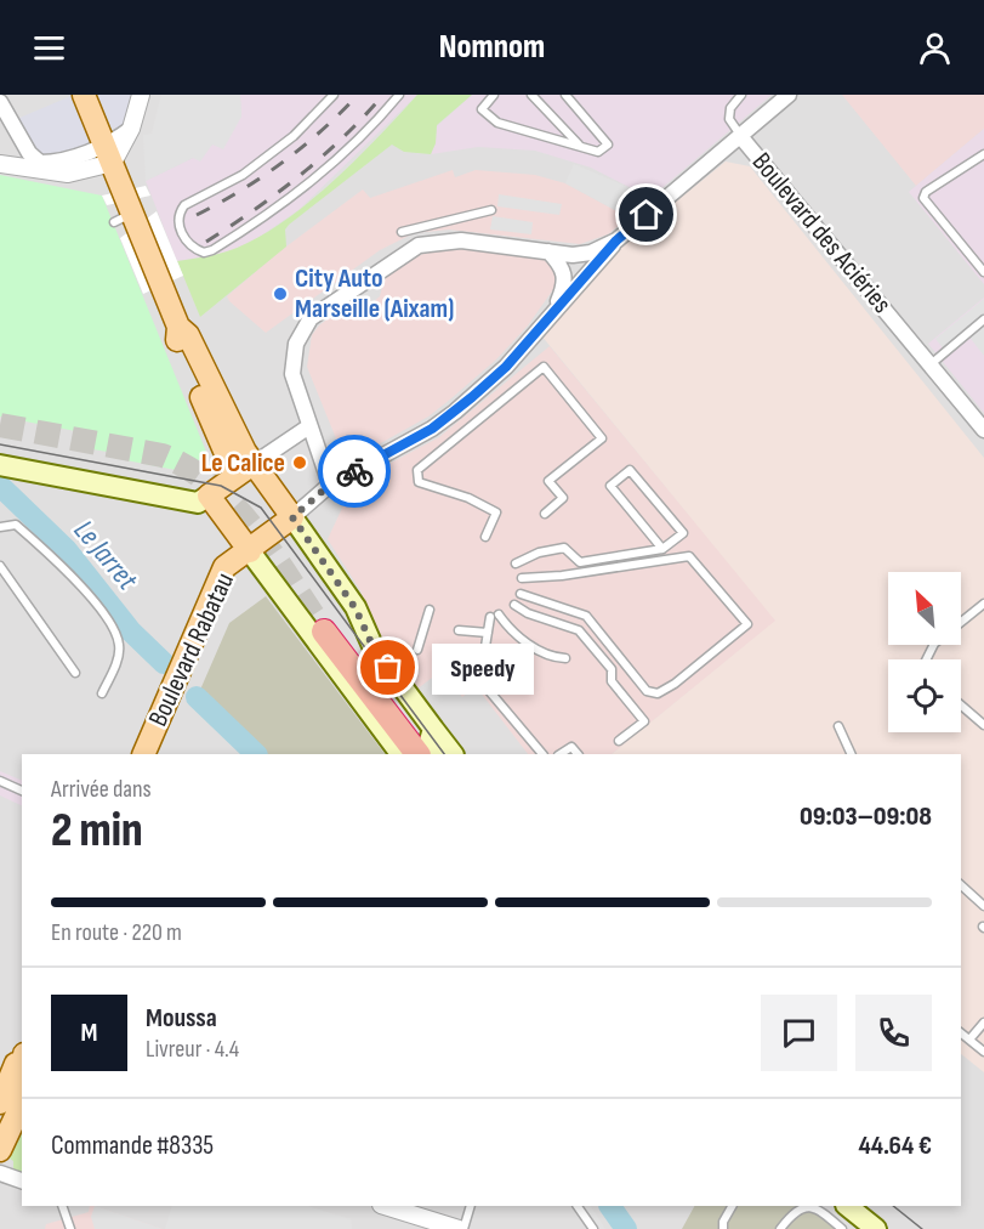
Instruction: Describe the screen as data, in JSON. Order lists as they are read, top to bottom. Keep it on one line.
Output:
{"streets":{"main road":["Boulevard Rabatau"],"street":["Boulevard des Aciéries"]},"water":["Le Jarret"],"places":["City Auto Marseille (Aixam)","Le Calice","Speedy"],"north":"top left","page":{"header":"Nomnom","bubble":"Speedy","heading":["2 min","Arrivée dans","09:03–09:08"],"panel":["Moussa","Livreur · 4.4","Commande #8335","44.64 €"],"bar":"En route · 220 m","round":"M"}}
